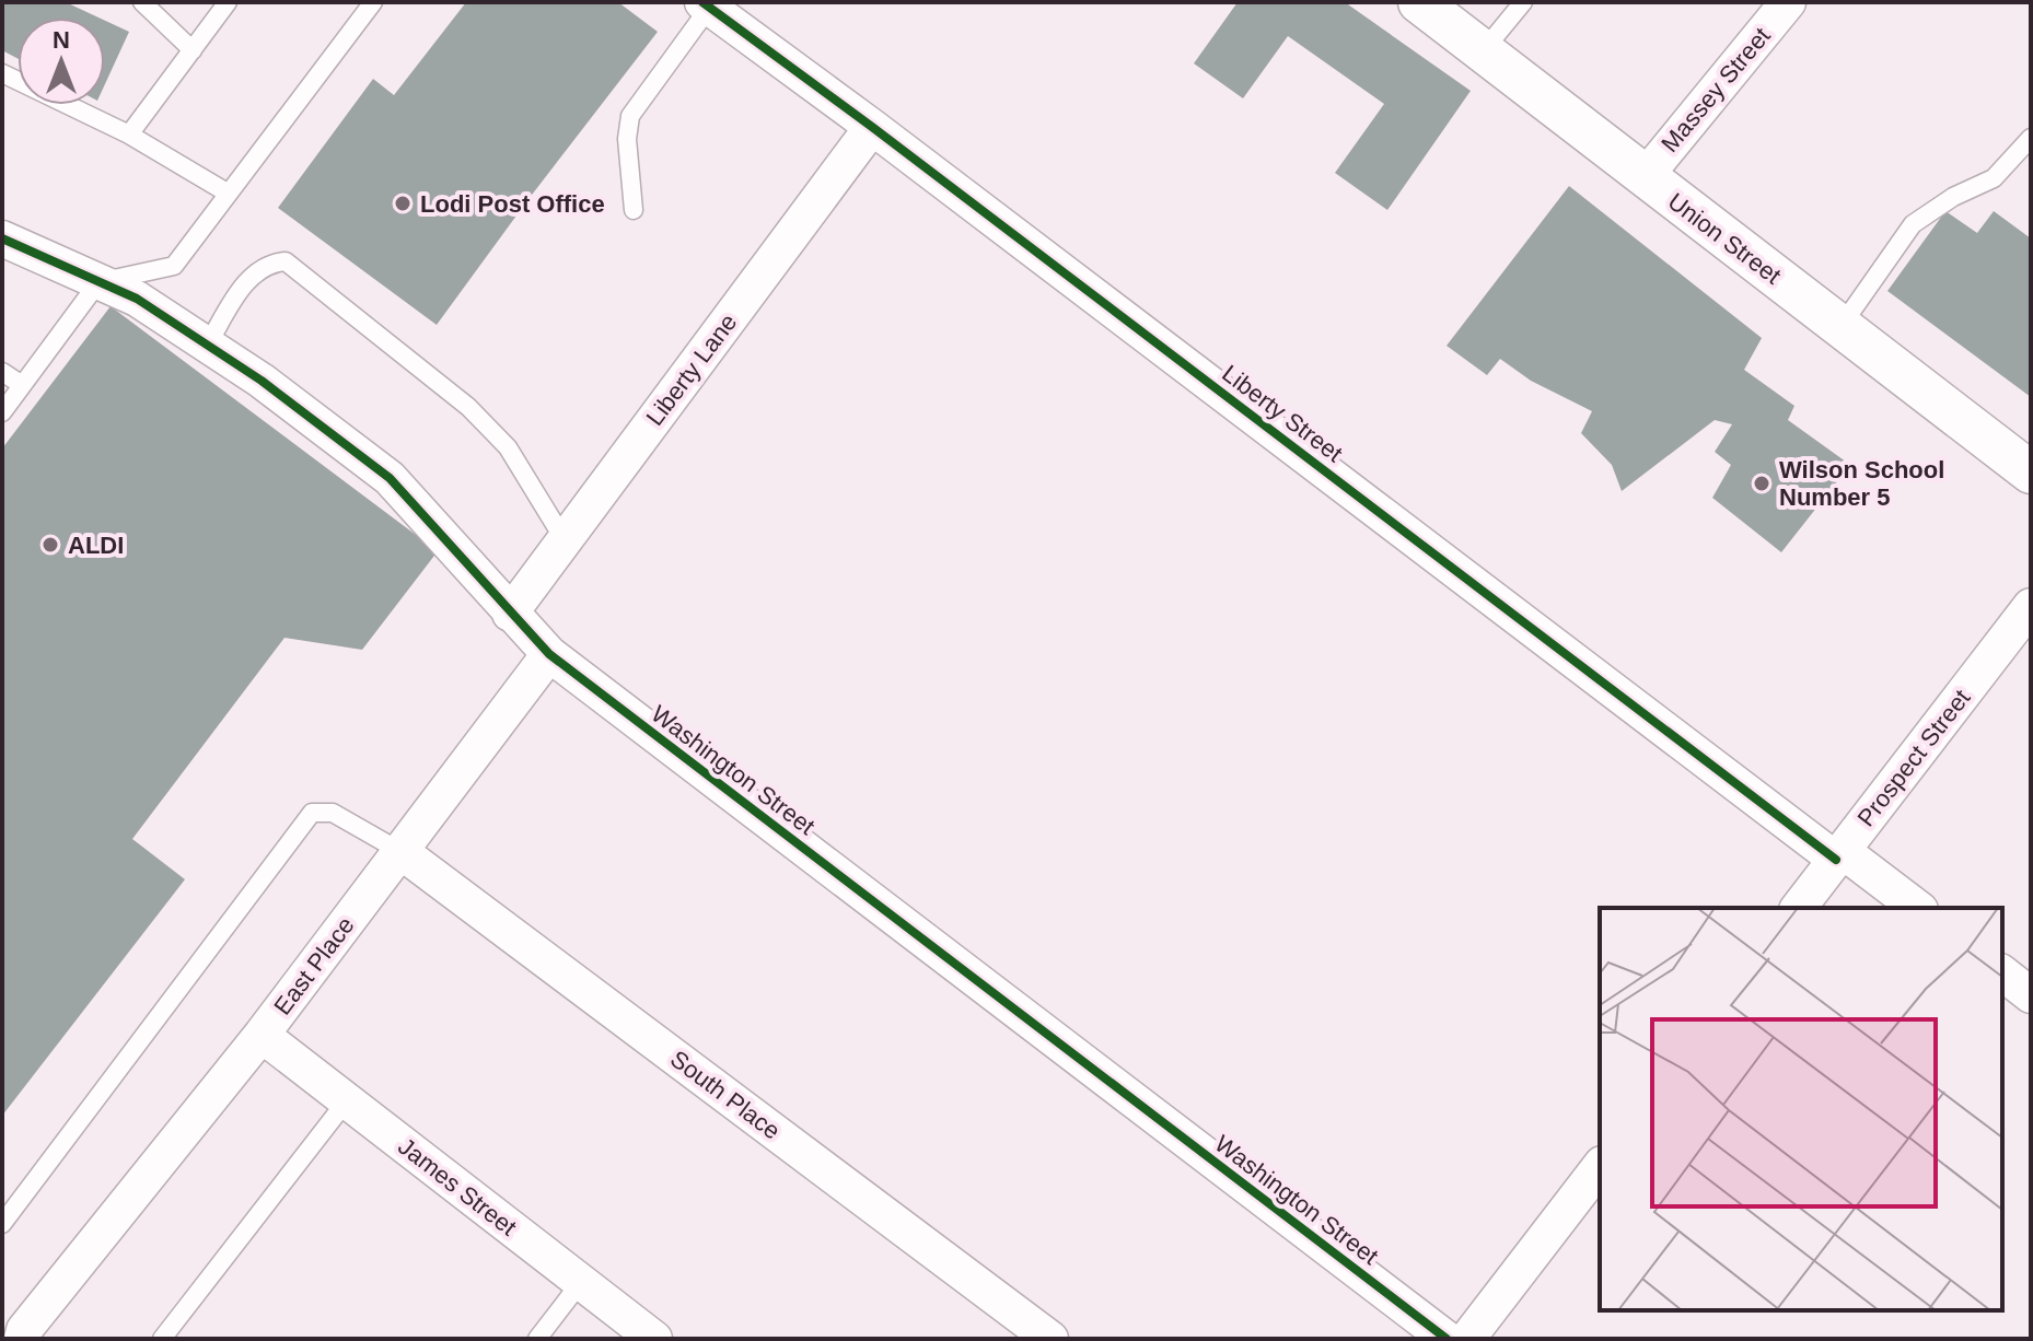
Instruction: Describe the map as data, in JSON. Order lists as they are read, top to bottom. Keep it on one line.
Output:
{"streets":{"street":["Massey Street","Union Street","Liberty Lane","Liberty Street","Prospect Street","Washington Street","East Place","South Place","James Street"]},"crossings":[["Massey Street","Union Street"],["Liberty Lane","Liberty Street"],["Liberty Lane","Washington Street"],["Liberty Street","Prospect Street"],["Washington Street","East Place"],["East Place","South Place"],["East Place","James Street"]],"places":["Lodi Post Office","Wilson School Number 5","ALDI"],"north":"top"}
